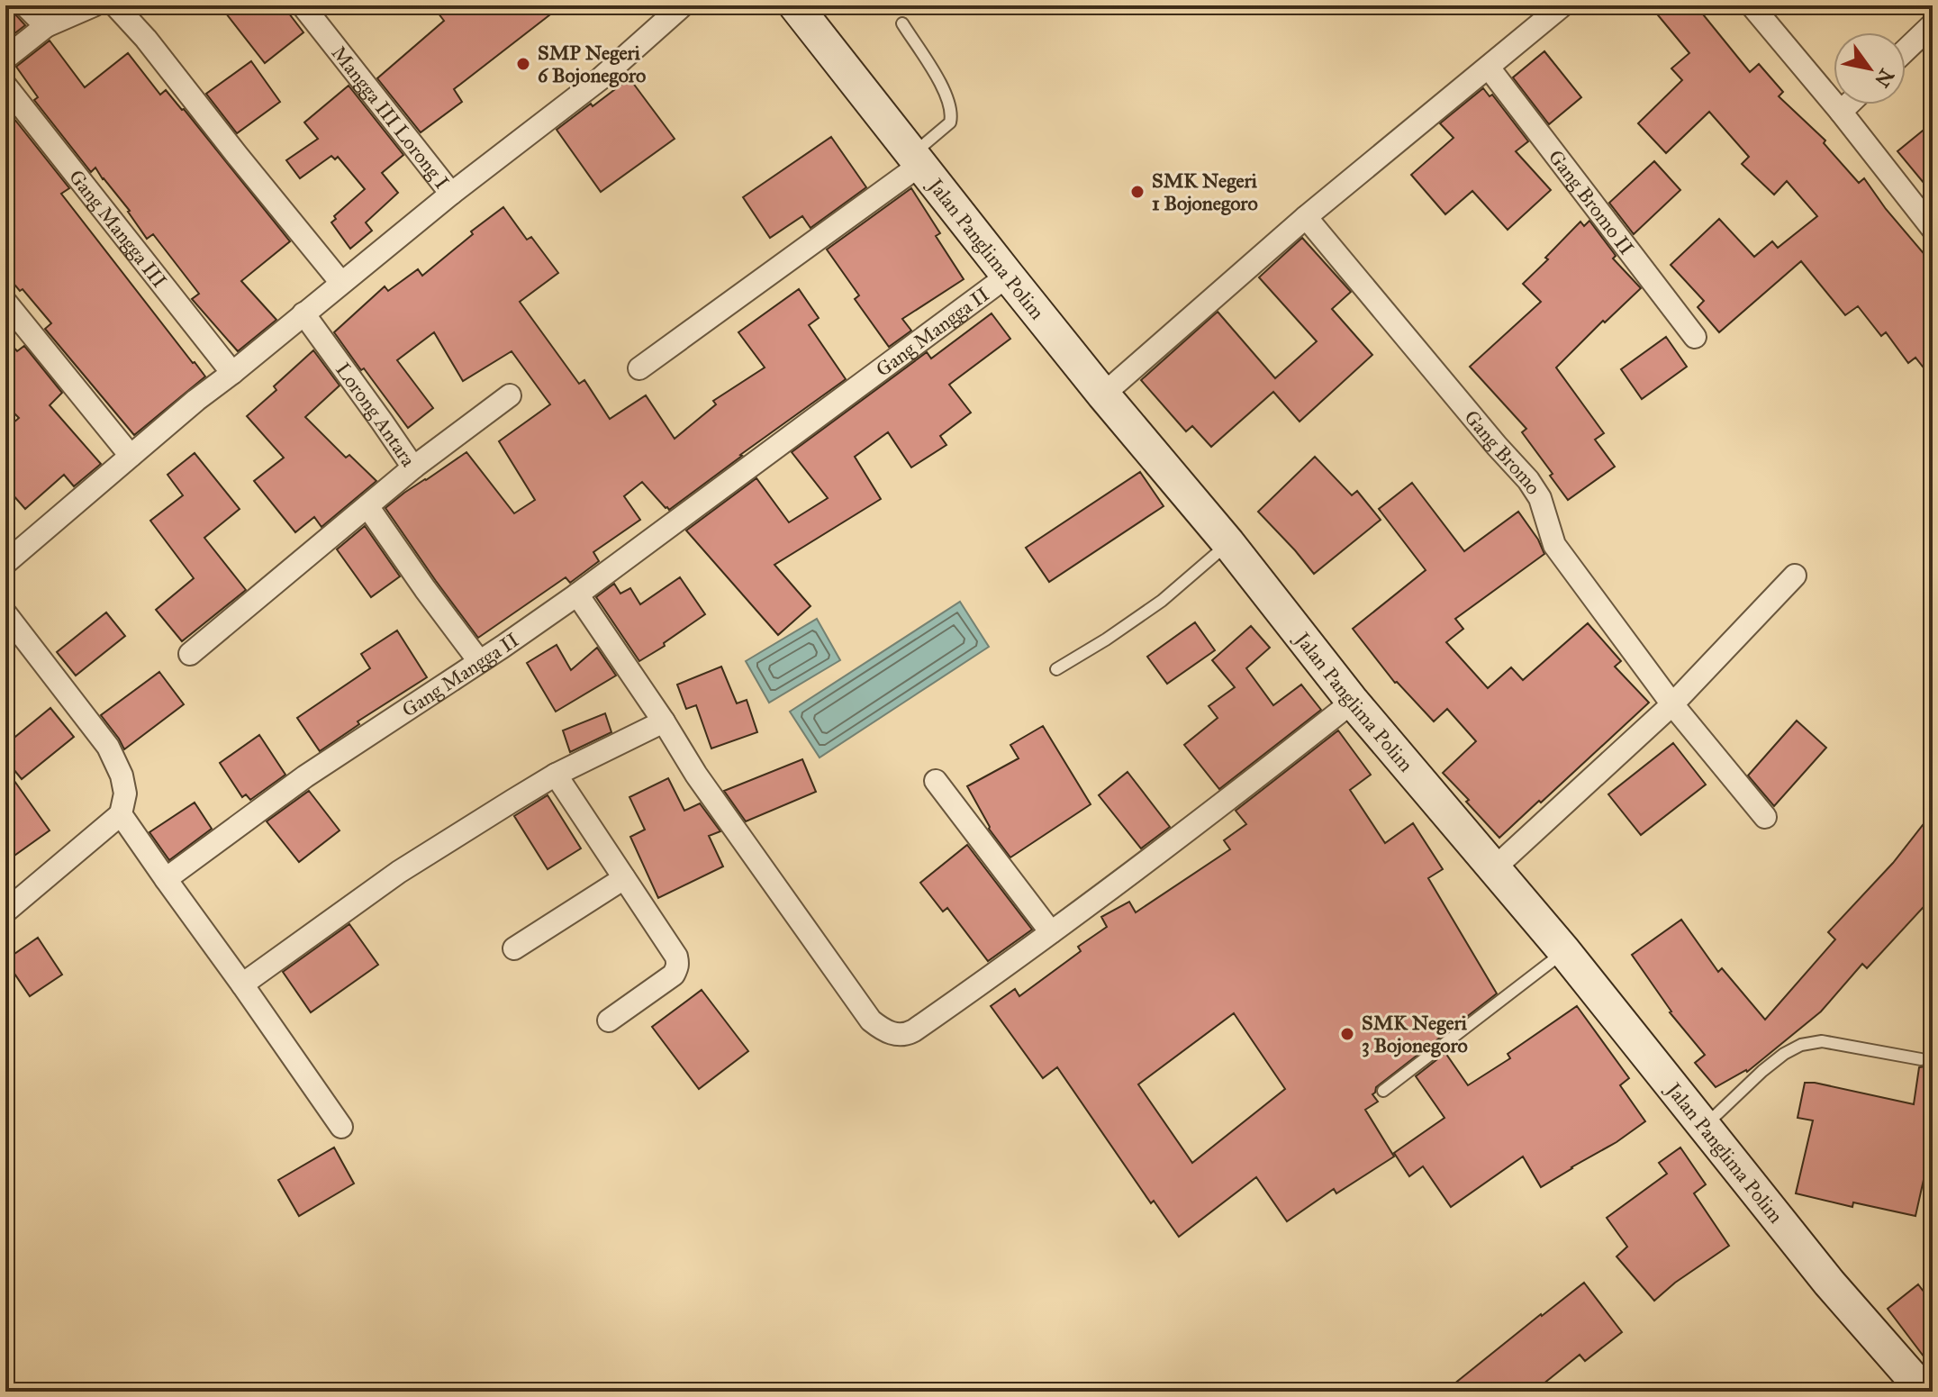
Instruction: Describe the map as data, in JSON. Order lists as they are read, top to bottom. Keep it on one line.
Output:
{"streets":{"main road":["Jalan Panglima Polim"],"street":["Mangga III Lorong I","Gang Bromo II","Gang Mangga III","Gang Mangga II","Lorong Antara","Gang Bromo"]},"crossings":[["Jalan Panglima Polim","Gang Mangga II"]],"places":["SMP Negeri 6 Bojonegoro","SMK Negeri 1 Bojonegoro","SMK Negeri 3 Bojonegoro"],"north":"bottom right"}
